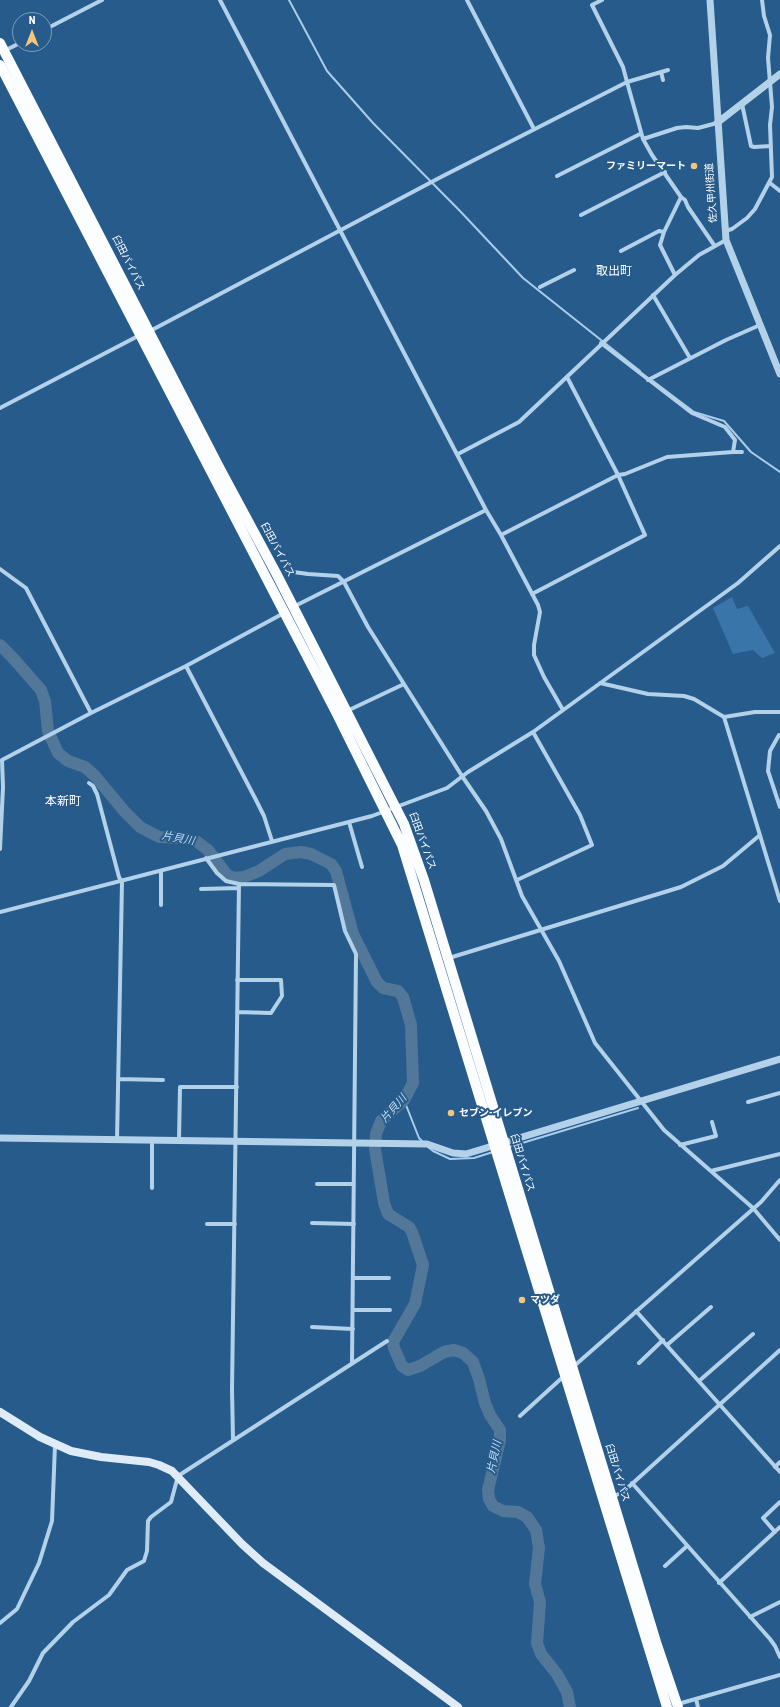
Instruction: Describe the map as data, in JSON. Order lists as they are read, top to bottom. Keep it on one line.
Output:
{"streets":{"highway":["臼田バイパス"],"street":["佐久甲州街道"]},"districts":["取出町","本新町"],"water":["片貝川"],"places":["ファミリーマート","セブン-イレブン","マツダ"],"north":"top"}
